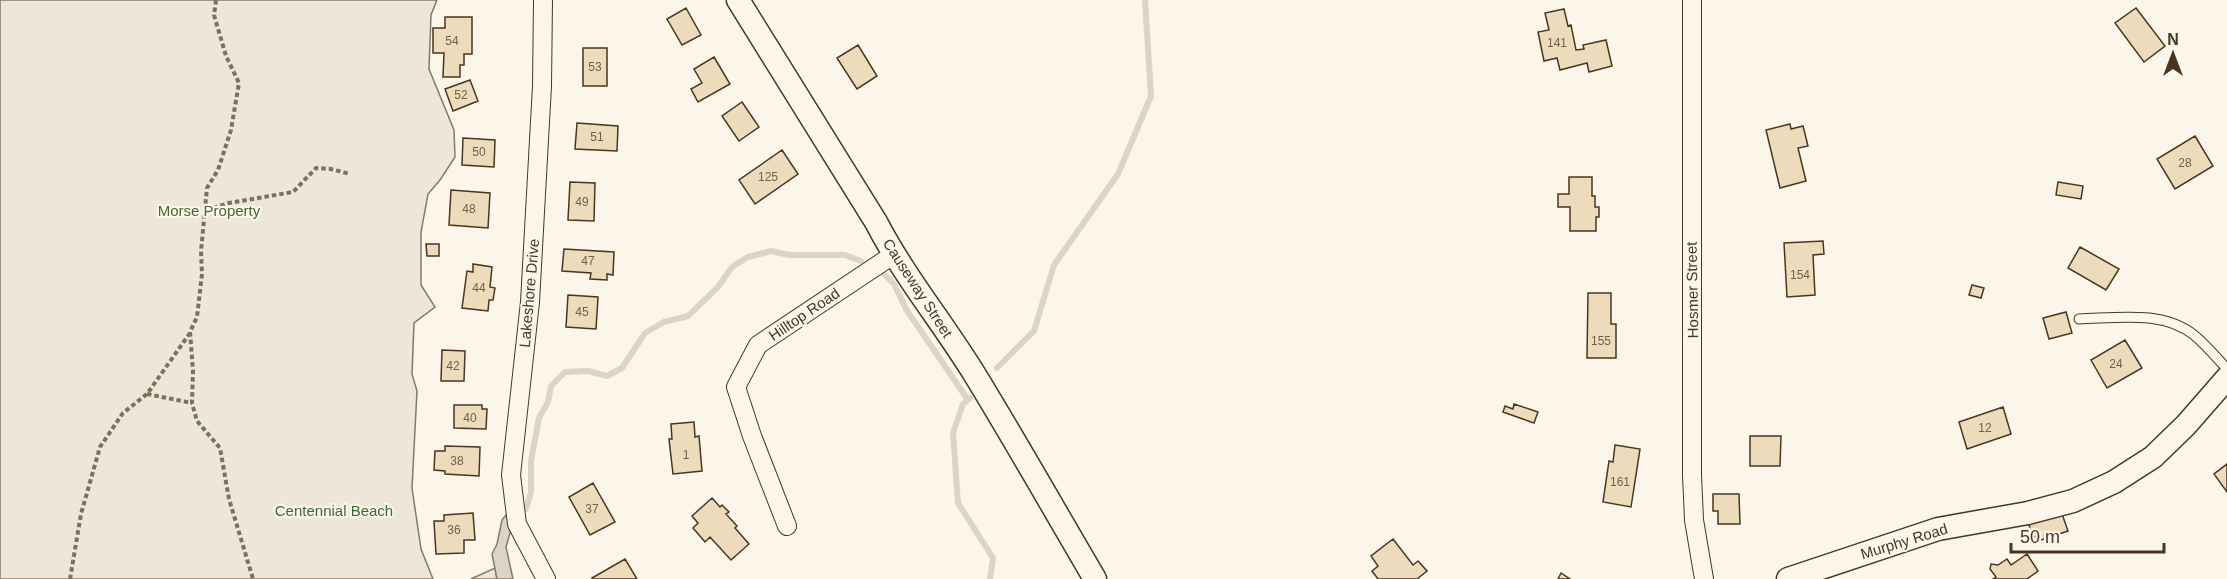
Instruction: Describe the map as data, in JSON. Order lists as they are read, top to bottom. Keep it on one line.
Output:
{"streets":{"street":["Causeway Street","Hosmer Street","Lakeshore Drive","Hilltop Road","Murphy Road"]},"crossings":[["Causeway Street","Hilltop Road"]],"parks":["Morse Property","Centennial Beach"],"house_numbers":["54","141","53","52","51","50","28","125","49","48","47","154","44","45","155","24","42","40","12","1","38","161","37","36"],"scale_bar":"50 m","north":"top"}
